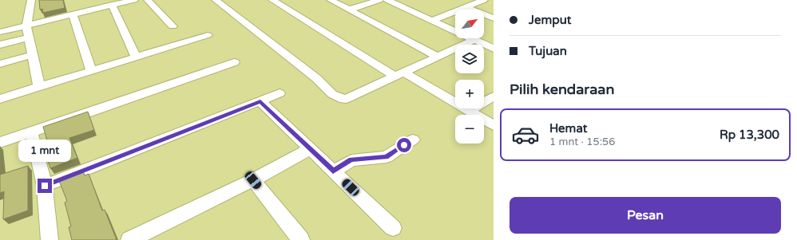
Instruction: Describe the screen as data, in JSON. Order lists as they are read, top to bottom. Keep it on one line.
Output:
{"north":"top right","page":{"banner":["Jemput","Tujuan"],"map_buttons":["+","−"],"heading":"Pilih kendaraan","list":[{"name":"Hemat","note":"1 mnt · 15:56","value":"Rp 13,300"}],"bubble":"1 mnt","buttons":"Pesan"}}
